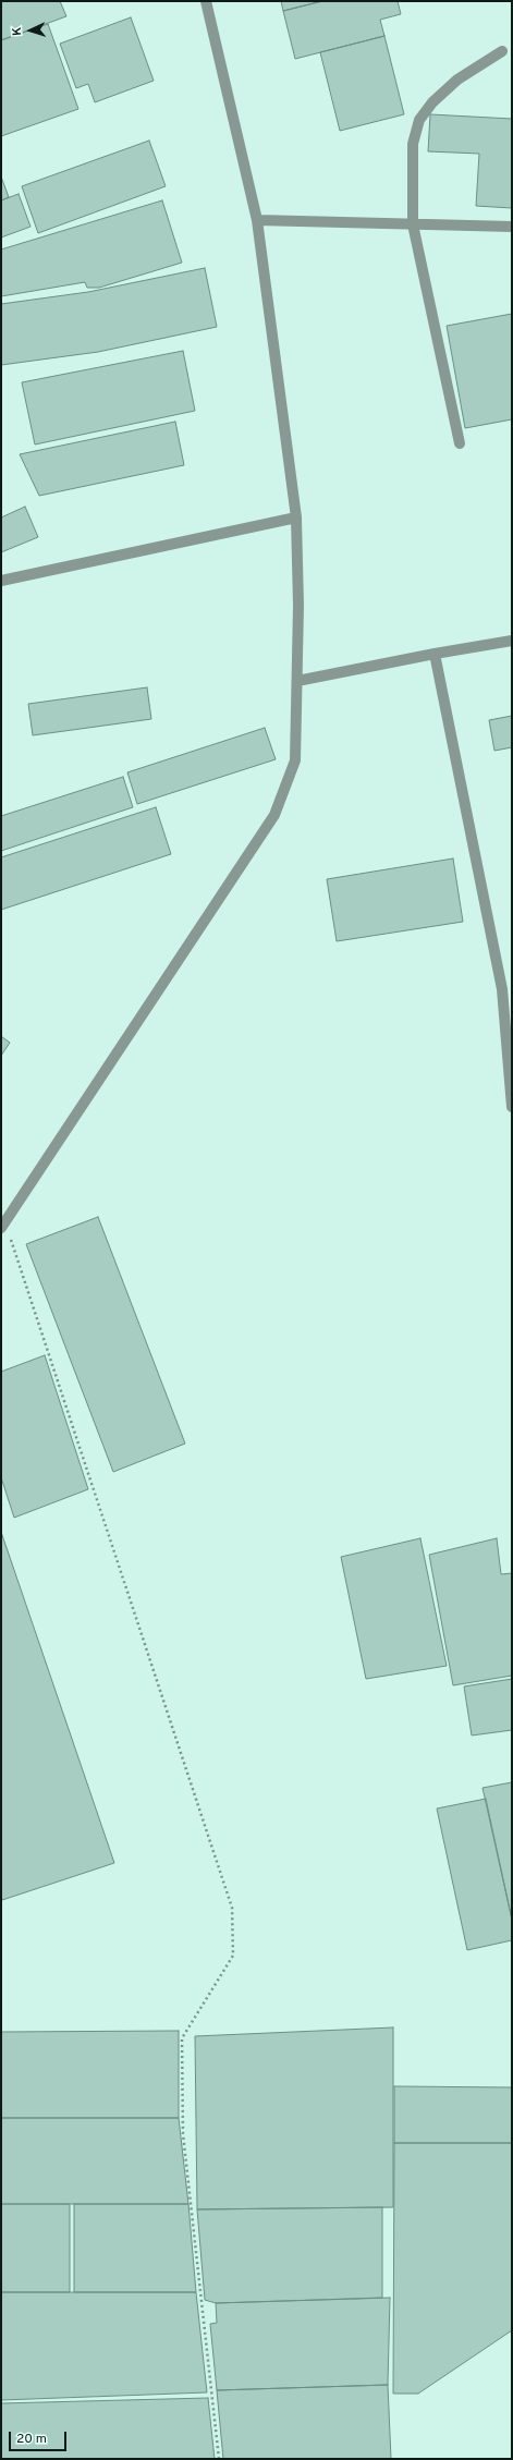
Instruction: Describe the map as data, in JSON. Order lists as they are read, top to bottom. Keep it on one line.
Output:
{"scale_bar":"20 m","north":"left"}
